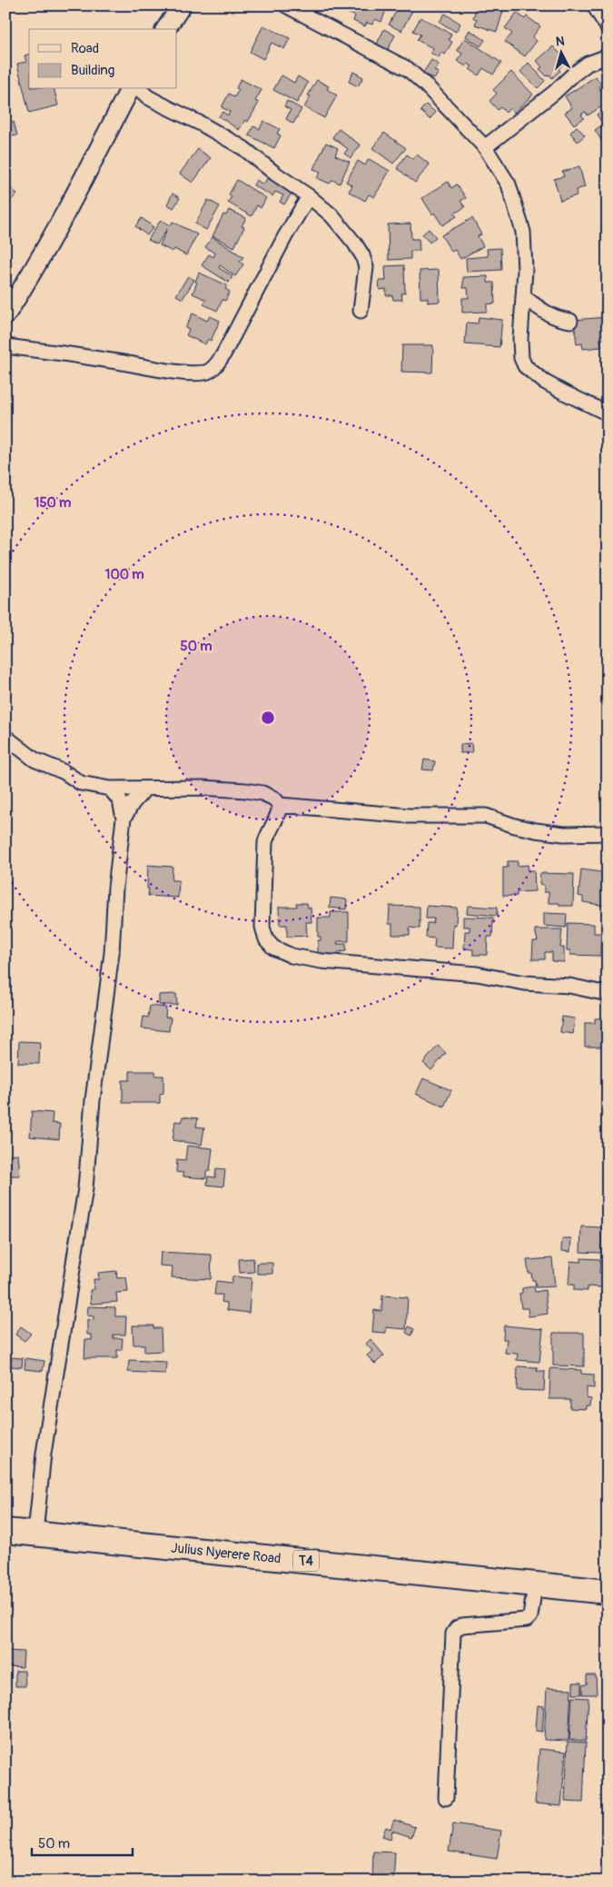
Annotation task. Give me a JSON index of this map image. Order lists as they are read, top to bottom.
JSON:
{
  "streets": {
    "highway": ["Julius Nyerere Road", "T4"]
  },
  "legend": ["Road", "Building"],
  "scale_bar": "50 m",
  "north": "top",
  "rings": ["150 m", "100 m", "50 m"]
}
